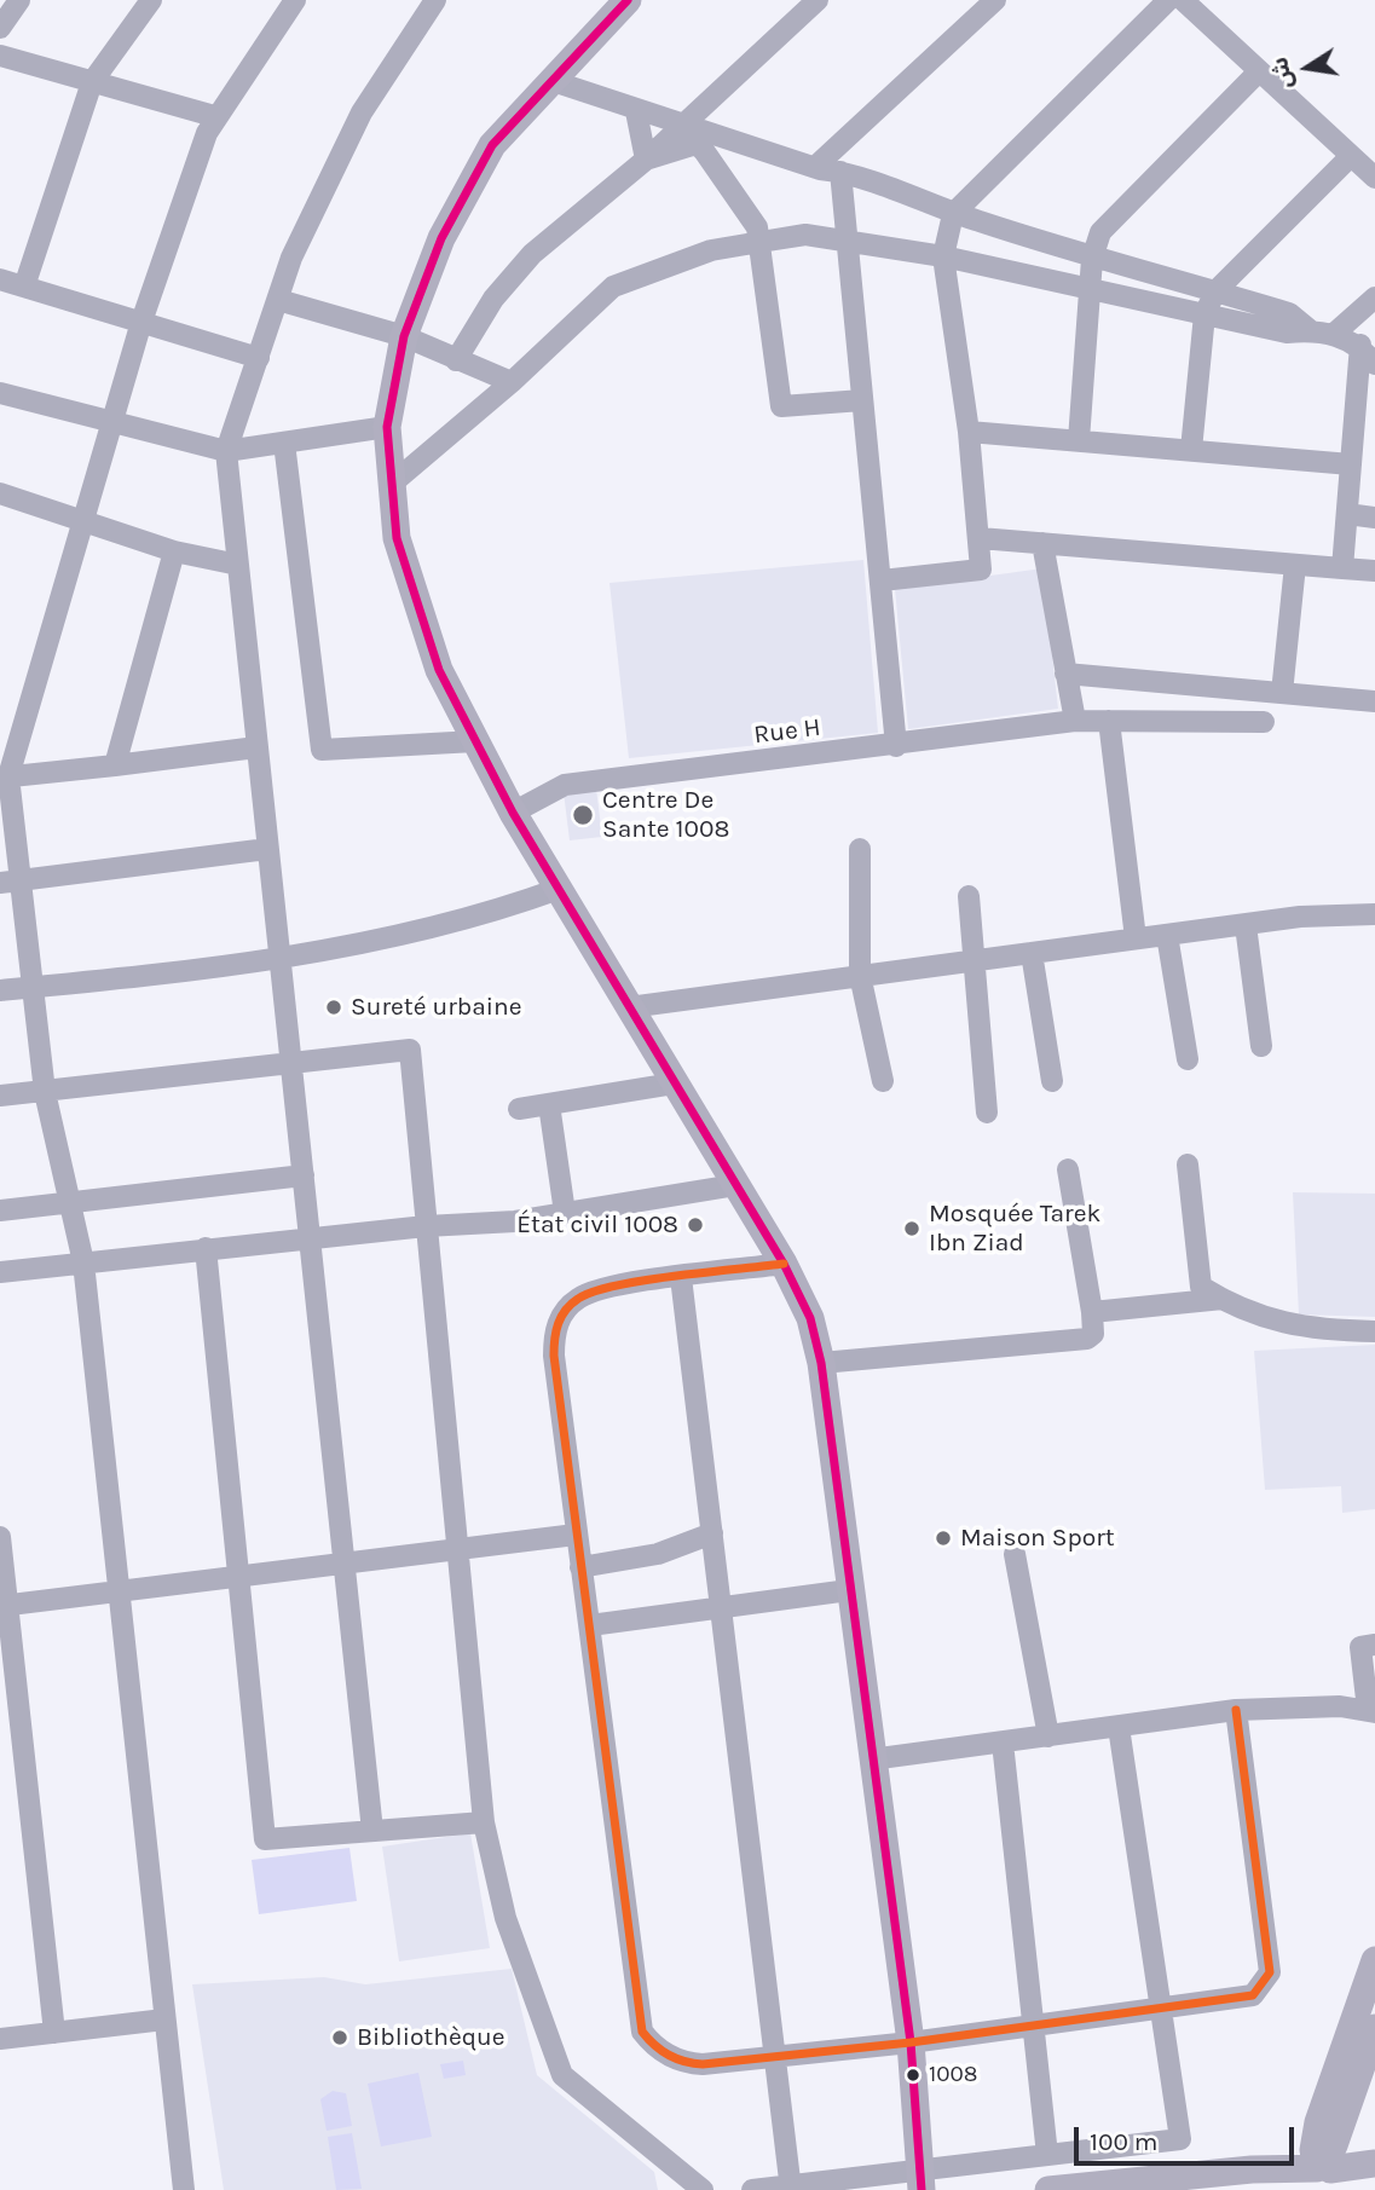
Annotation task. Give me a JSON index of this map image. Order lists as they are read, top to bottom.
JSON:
{
  "streets": {
    "street": ["Rue H"]
  },
  "places": [
    "Centre De Sante 1008",
    "Sureté urbaine",
    "État civil 1008",
    "Mosquée Tarek Ibn Ziad",
    "Maison Sport",
    "Bibliothèque",
    "1008"
  ],
  "scale_bar": "100 m",
  "north": "left"
}
